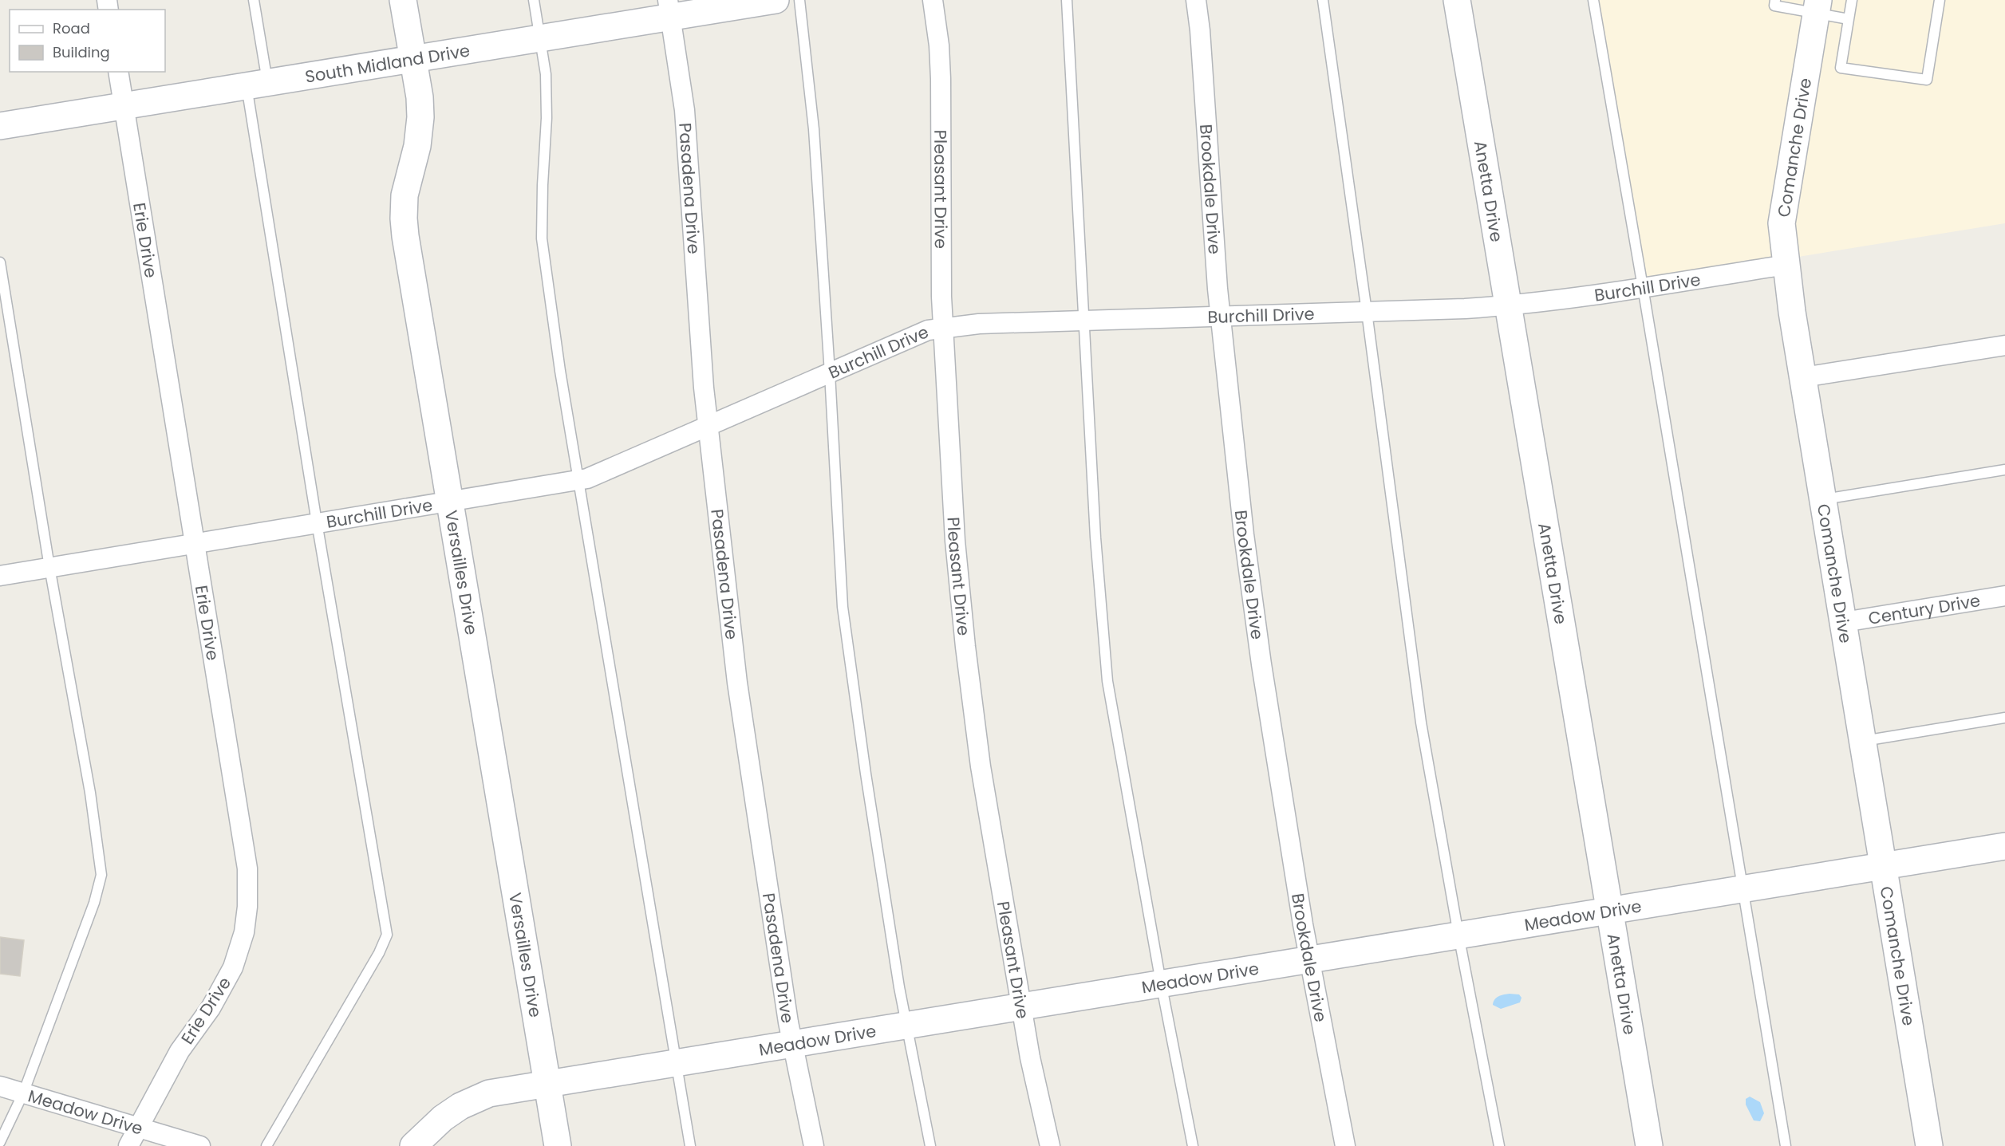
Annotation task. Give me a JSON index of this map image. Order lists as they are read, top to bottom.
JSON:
{
  "streets": {
    "street": [
      "South Midland Drive",
      "Comanche Drive",
      "Pasadena Drive",
      "Pleasant Drive",
      "Brookdale Drive",
      "Anetta Drive",
      "Erie Drive",
      "Burchill Drive",
      "Versailles Drive",
      "Century Drive",
      "Meadow Drive"
    ]
  },
  "crossings": [
    ["South Midland Drive", "Pasadena Drive"],
    ["South Midland Drive", "Erie Drive"],
    ["South Midland Drive", "Versailles Drive"],
    ["Comanche Drive", "Burchill Drive"],
    ["Comanche Drive", "Century Drive"],
    ["Comanche Drive", "Meadow Drive"],
    ["Pasadena Drive", "Burchill Drive"],
    ["Pasadena Drive", "Meadow Drive"],
    ["Pleasant Drive", "Burchill Drive"],
    ["Pleasant Drive", "Meadow Drive"],
    ["Brookdale Drive", "Burchill Drive"],
    ["Brookdale Drive", "Meadow Drive"],
    ["Anetta Drive", "Burchill Drive"],
    ["Anetta Drive", "Meadow Drive"],
    ["Erie Drive", "Burchill Drive"],
    ["Erie Drive", "Meadow Drive"],
    ["Burchill Drive", "Versailles Drive"],
    ["Versailles Drive", "Meadow Drive"]
  ],
  "legend": ["Road", "Building"]
}
